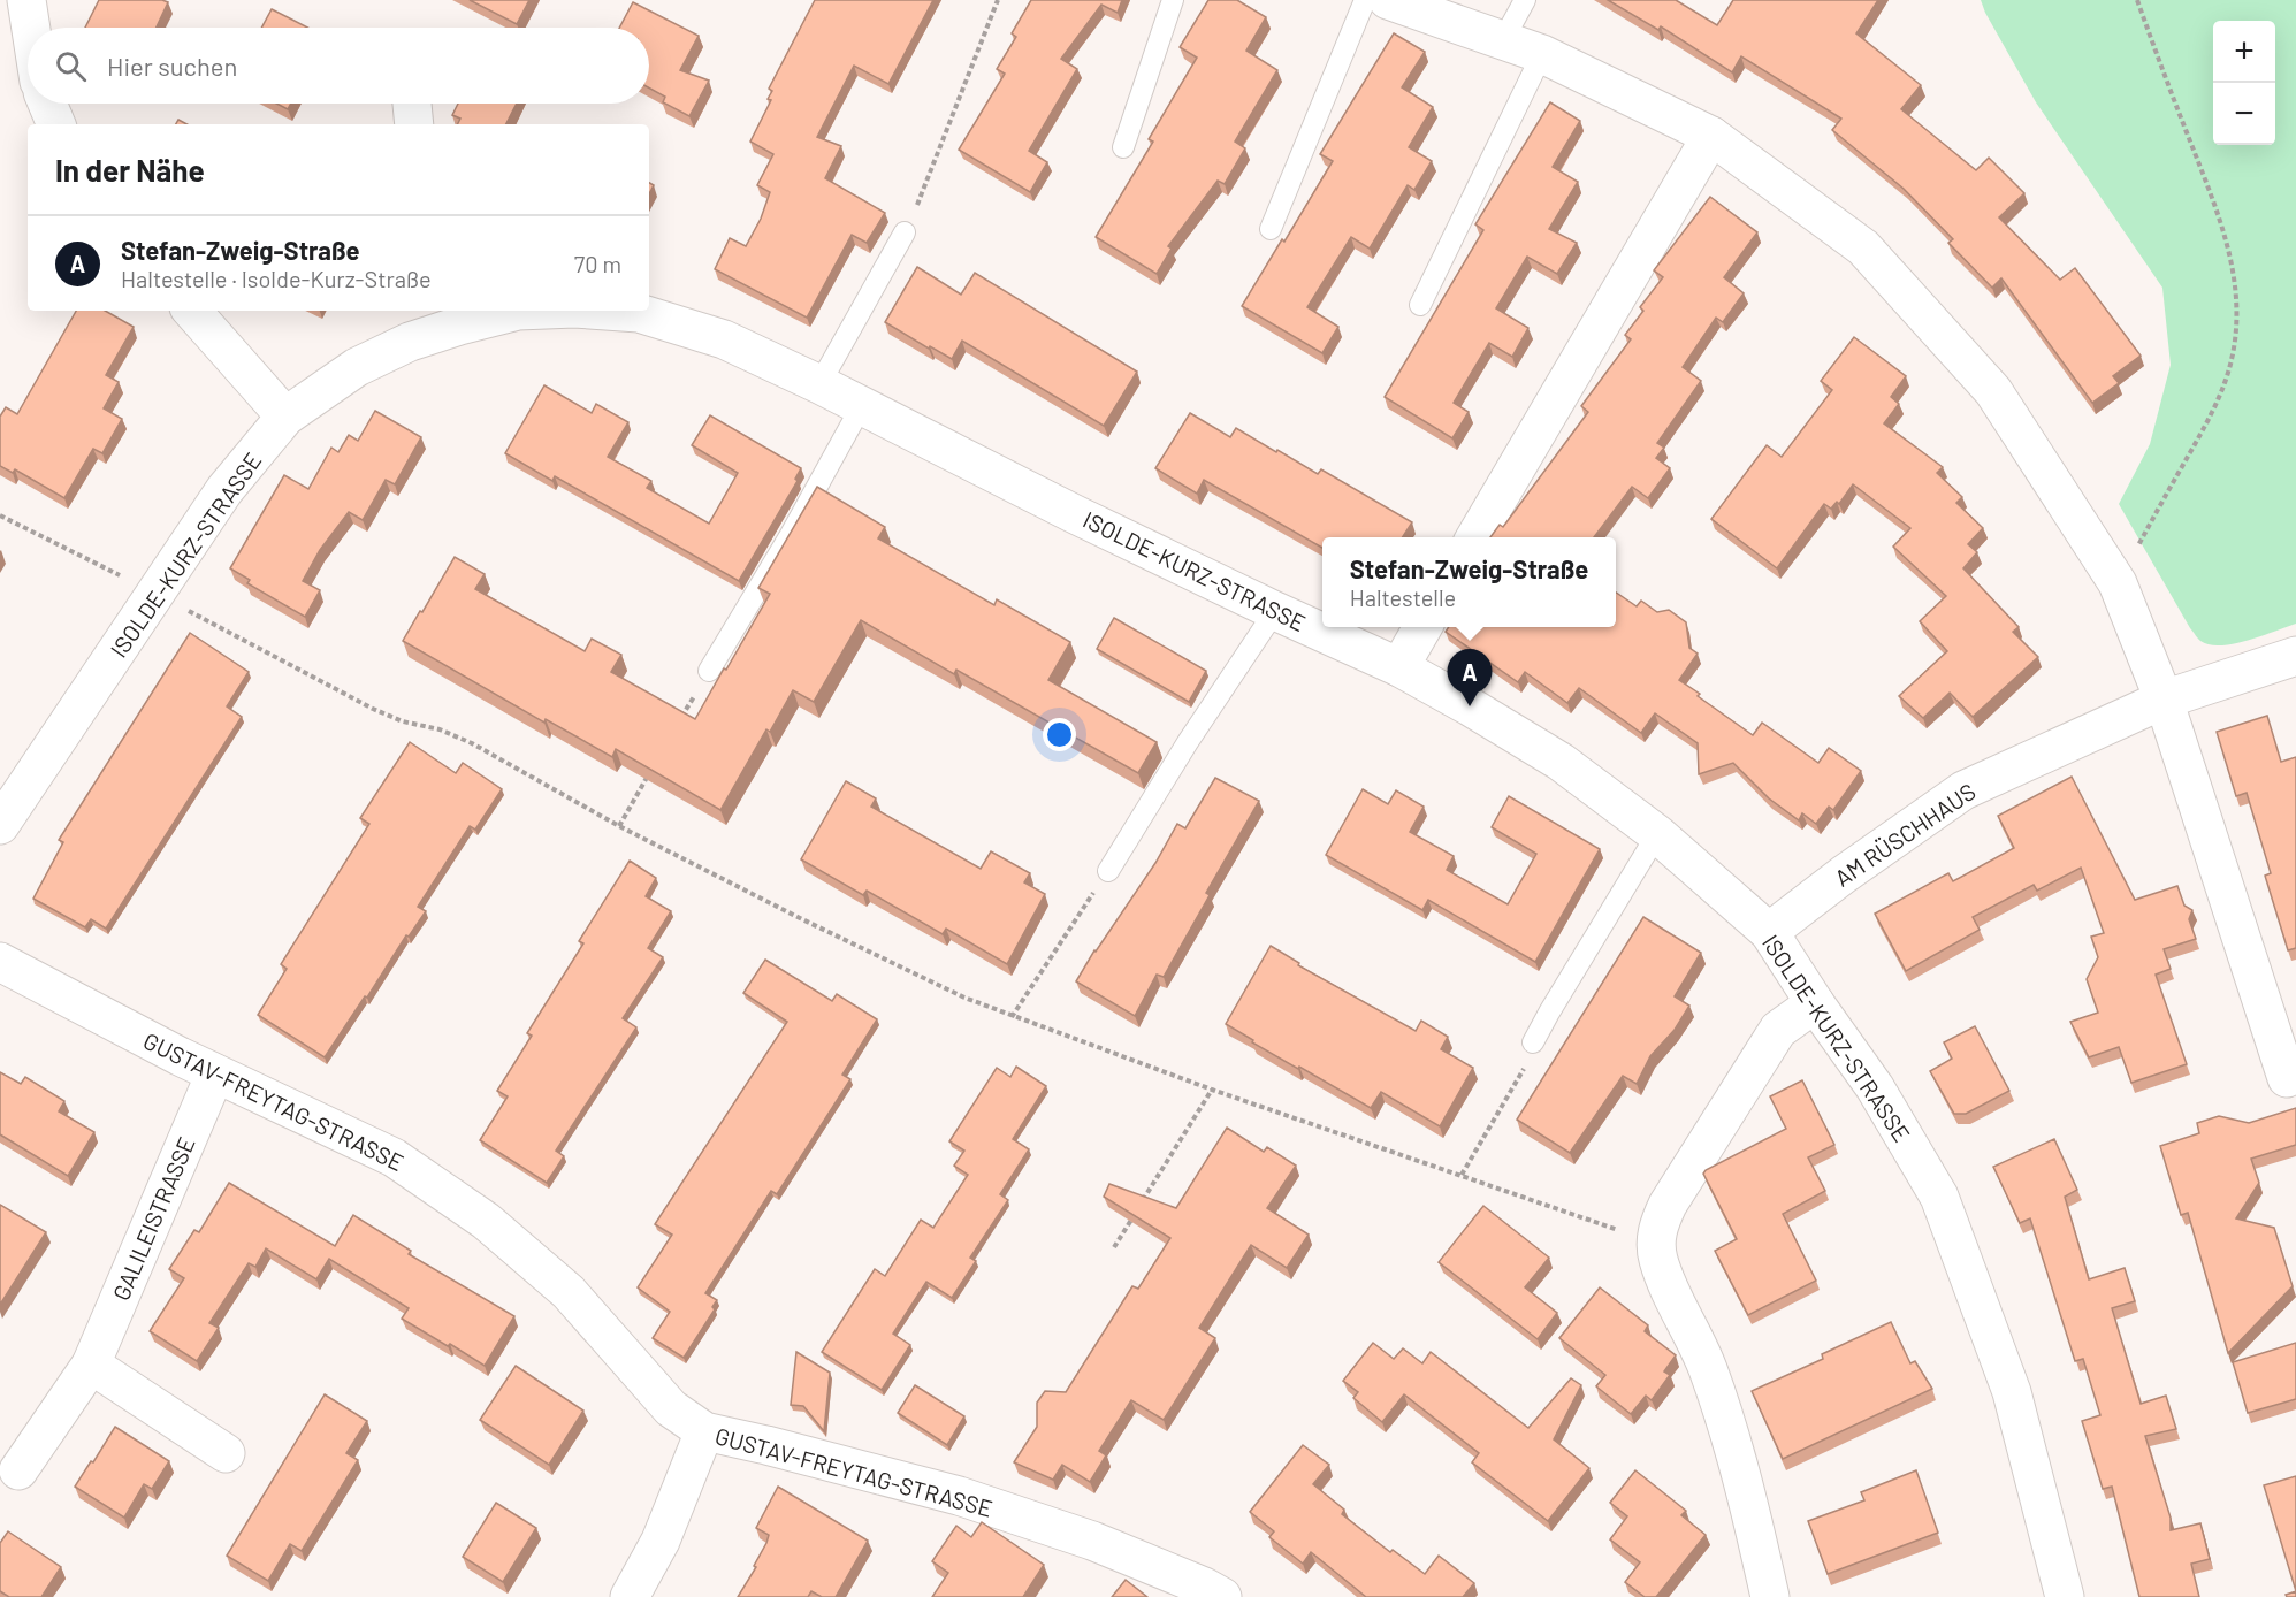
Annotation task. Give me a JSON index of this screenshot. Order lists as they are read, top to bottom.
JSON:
{
  "streets": {
    "street": [
      "ISOLDE-KURZ-STRASSE",
      "AM RÜSCHHAUS",
      "GUSTAV-FREYTAG-STRASSE",
      "GALILEISTRASSE"
    ]
  },
  "crossings": [
    ["ISOLDE-KURZ-STRASSE", "AM RÜSCHHAUS"],
    ["GUSTAV-FREYTAG-STRASSE", "GALILEISTRASSE"]
  ],
  "page": {
    "map_buttons": ["+", "−"],
    "search": "Hier suchen",
    "heading": "In der Nähe",
    "list": [
      {
        "mark": "A",
        "name": "Stefan-Zweig-Straße",
        "note": "Haltestelle · Isolde-Kurz-Straße",
        "value": "70 m"
      }
    ],
    "popup": ["Stefan-Zweig-Straße", "Haltestelle"],
    "pins": "A"
  }
}
